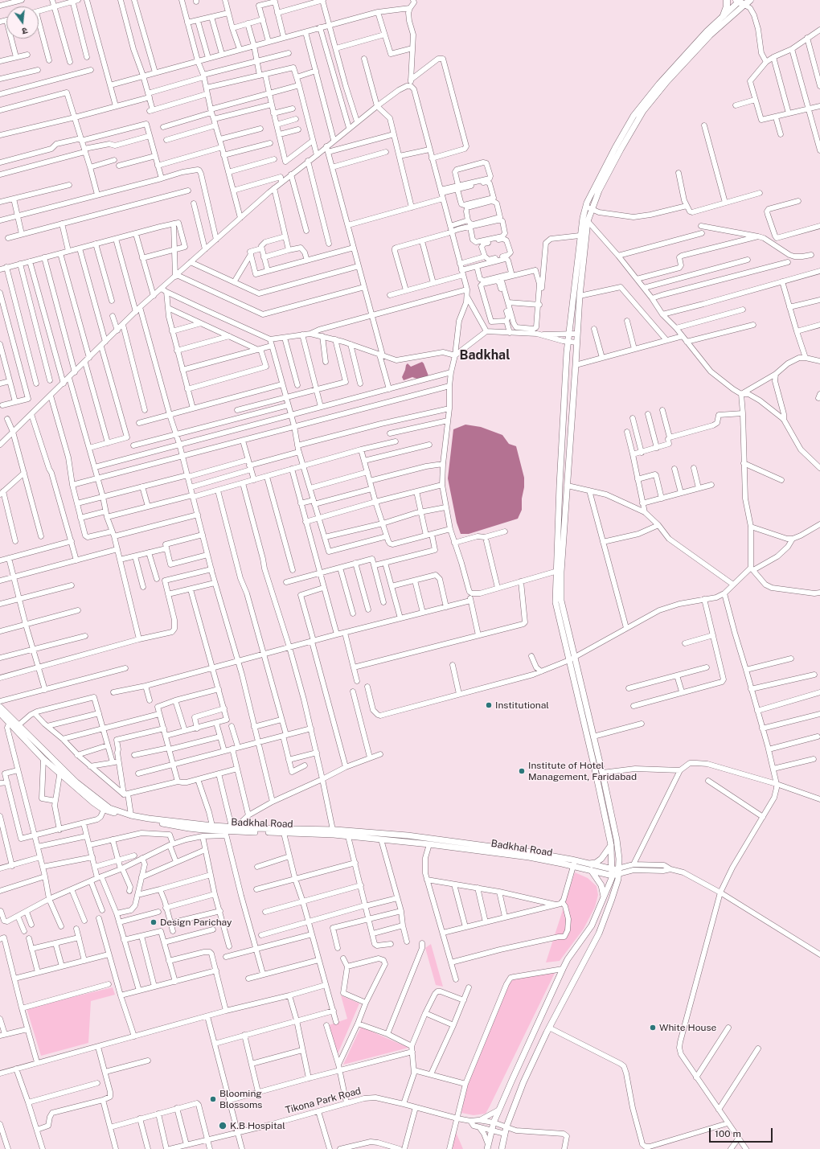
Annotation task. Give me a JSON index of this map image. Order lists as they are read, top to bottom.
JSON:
{
  "streets": {
    "street": ["Badkhal Road", "Tikona Park Road"]
  },
  "districts": ["Badkhal"],
  "places": [
    "Institutional",
    "Institute of Hotel Management, Faridabad",
    "Design Parichay",
    "White House",
    "Blooming Blossoms",
    "K.B Hospital"
  ],
  "scale_bar": "100 m",
  "north": "bottom"
}
